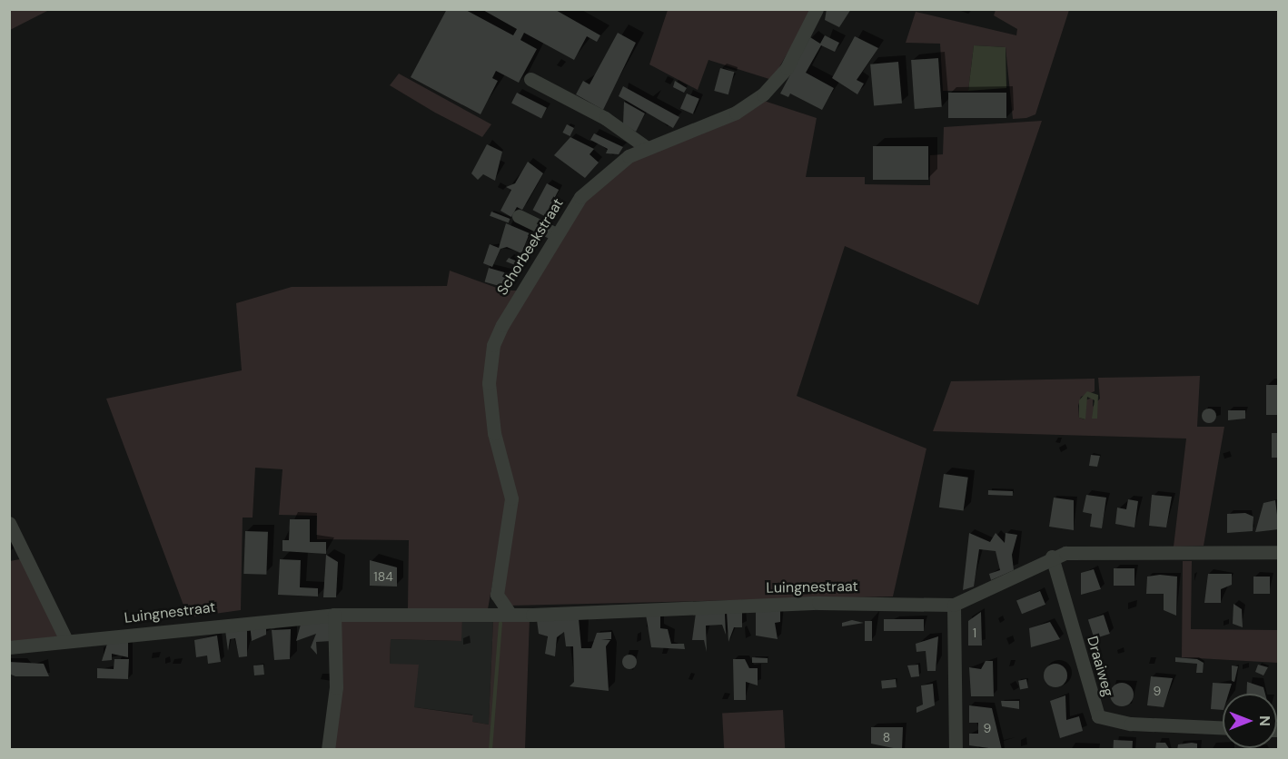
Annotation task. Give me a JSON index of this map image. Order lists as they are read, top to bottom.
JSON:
{
  "streets": {
    "street": ["Schorbeekstraat", "Luingnestraat", "Draaiweg"]
  },
  "crossings": [
    ["Schorbeekstraat", "Luingnestraat"],
    ["Luingnestraat", "Draaiweg"]
  ],
  "house_numbers": [
    "184",
    "1",
    "9",
    "9",
    "8"
  ],
  "north": "right"
}
